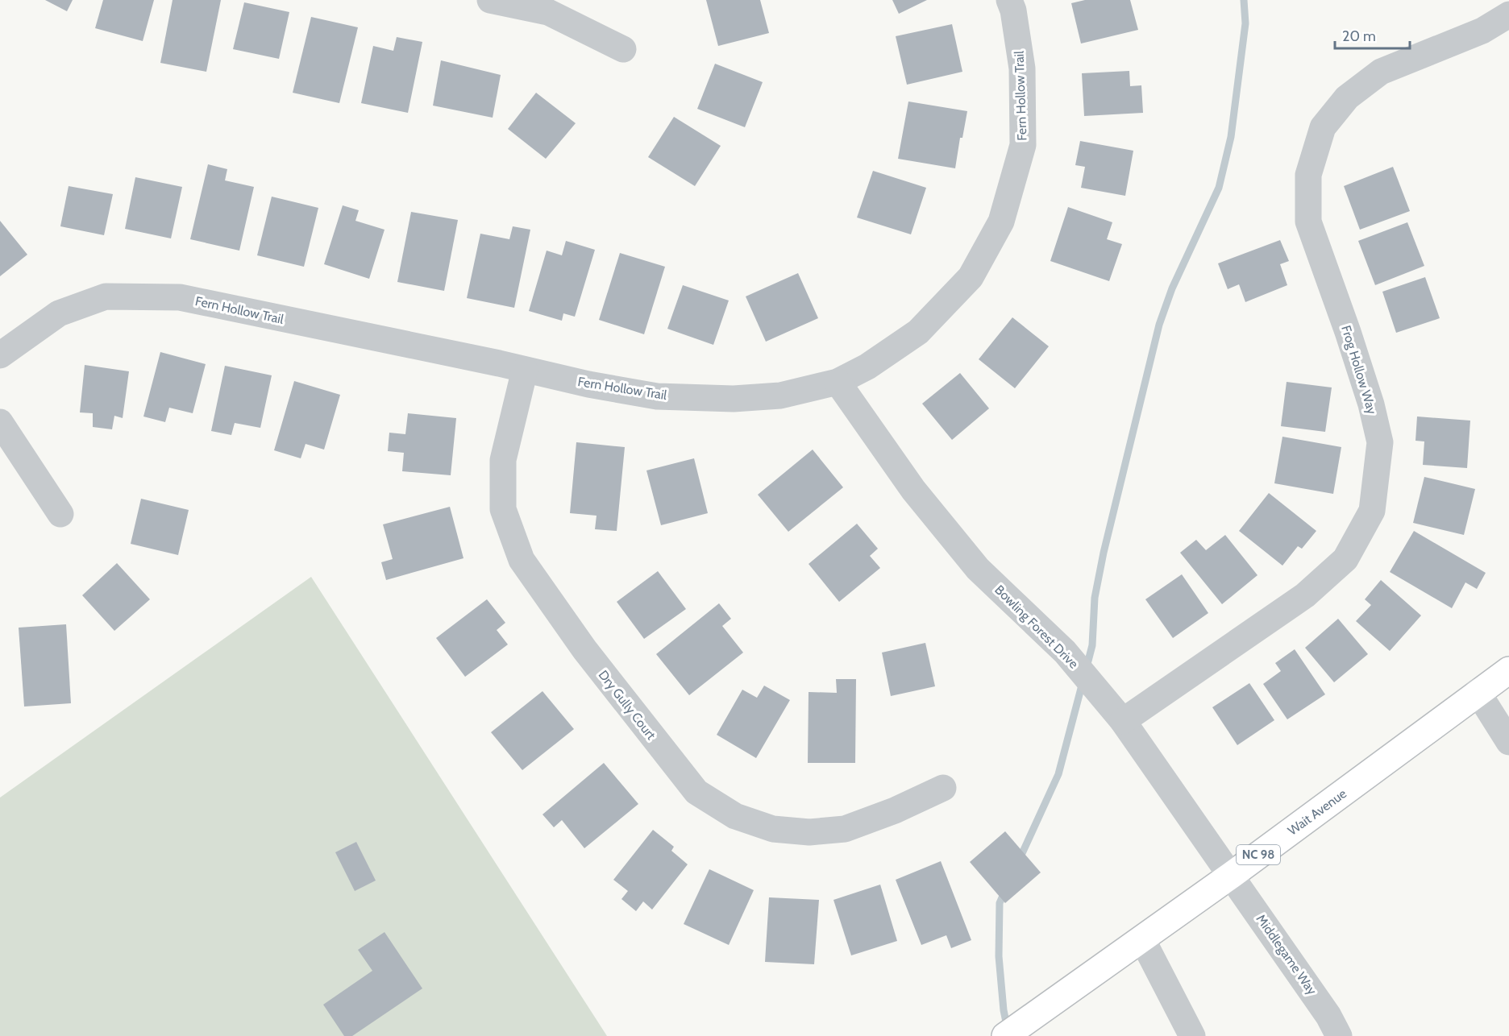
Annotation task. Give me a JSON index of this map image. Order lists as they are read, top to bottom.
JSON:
{
  "streets": {
    "highway": ["Wait Avenue", "NC 98"],
    "street": [
      "Fern Hollow Trail",
      "Frog Hollow Way",
      "Bowling Forest Drive",
      "Dry Gully Court",
      "Middlegame Way"
    ]
  },
  "crossings": [
    ["Fern Hollow Trail", "Bowling Forest Drive"],
    ["Fern Hollow Trail", "Dry Gully Court"],
    ["Frog Hollow Way", "Bowling Forest Drive"],
    ["Bowling Forest Drive", "Wait Avenue"],
    ["Bowling Forest Drive", "Middlegame Way"],
    ["Wait Avenue", "Middlegame Way"]
  ],
  "scale_bar": "20 m"
}
